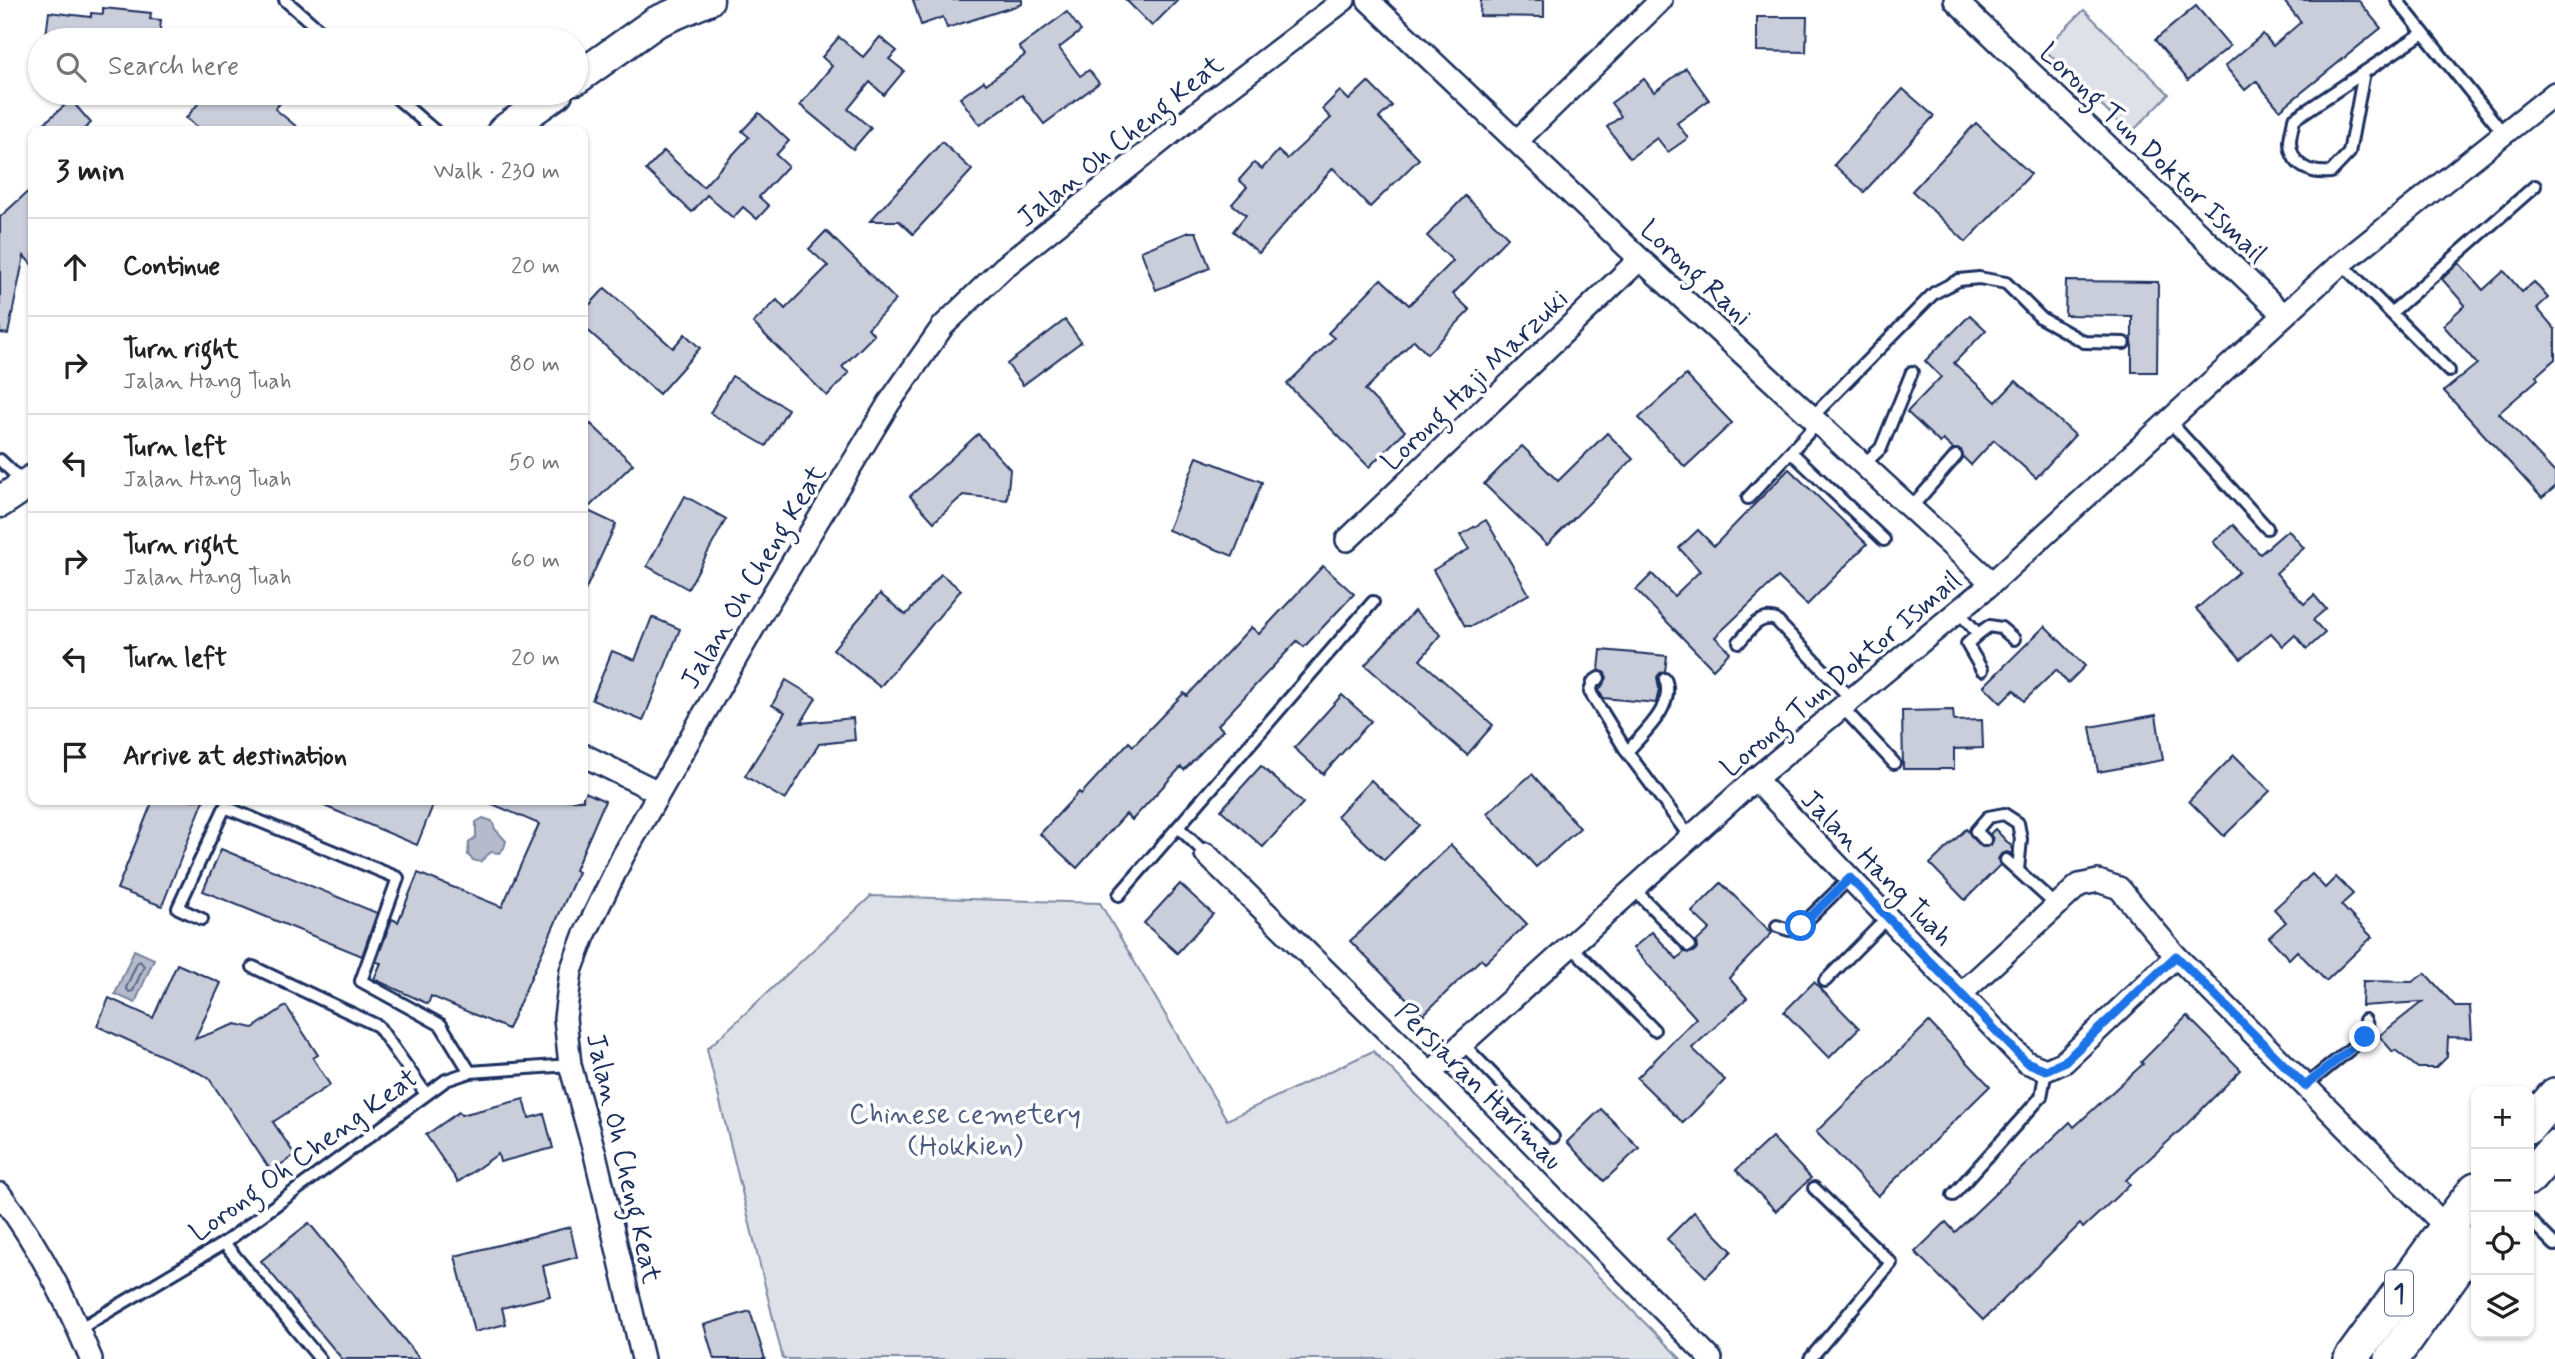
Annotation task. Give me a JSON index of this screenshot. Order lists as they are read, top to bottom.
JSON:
{
  "streets": {
    "main road": ["1"],
    "street": [
      "Jalan Oh Cheng Keat",
      "Lorong Tun Doktor Ismail",
      "Lorong Rani",
      "Lorong Haji Marzuki",
      "Jalan Hang Tuah",
      "Persiaran Harimau"
    ],
    "lane": ["Lorong Oh Cheng Keat"]
  },
  "crossings": [
    ["Jalan Oh Cheng Keat", "Lorong Oh Cheng Keat"],
    ["Lorong Tun Doktor Ismail", "Lorong Rani"],
    ["Lorong Tun Doktor Ismail", "Jalan Hang Tuah"],
    ["Lorong Tun Doktor Ismail", "Persiaran Harimau"],
    ["Lorong Rani", "Lorong Haji Marzuki"]
  ],
  "parks": ["Chinese cemetery (Hokkien)"],
  "page": {
    "search": "Search here",
    "heading": ["3 min", "Walk · 230 m"],
    "list": [
      ["Continue", "20 m"],
      ["Turn right", "Jalan Hang Tuah", "80 m"],
      ["Turn left", "Jalan Hang Tuah", "50 m"],
      ["Turn right", "Jalan Hang Tuah", "60 m"],
      ["Turn left", "20 m"],
      "Arrive at destination"
    ],
    "map_buttons": ["+", "−"]
  }
}
